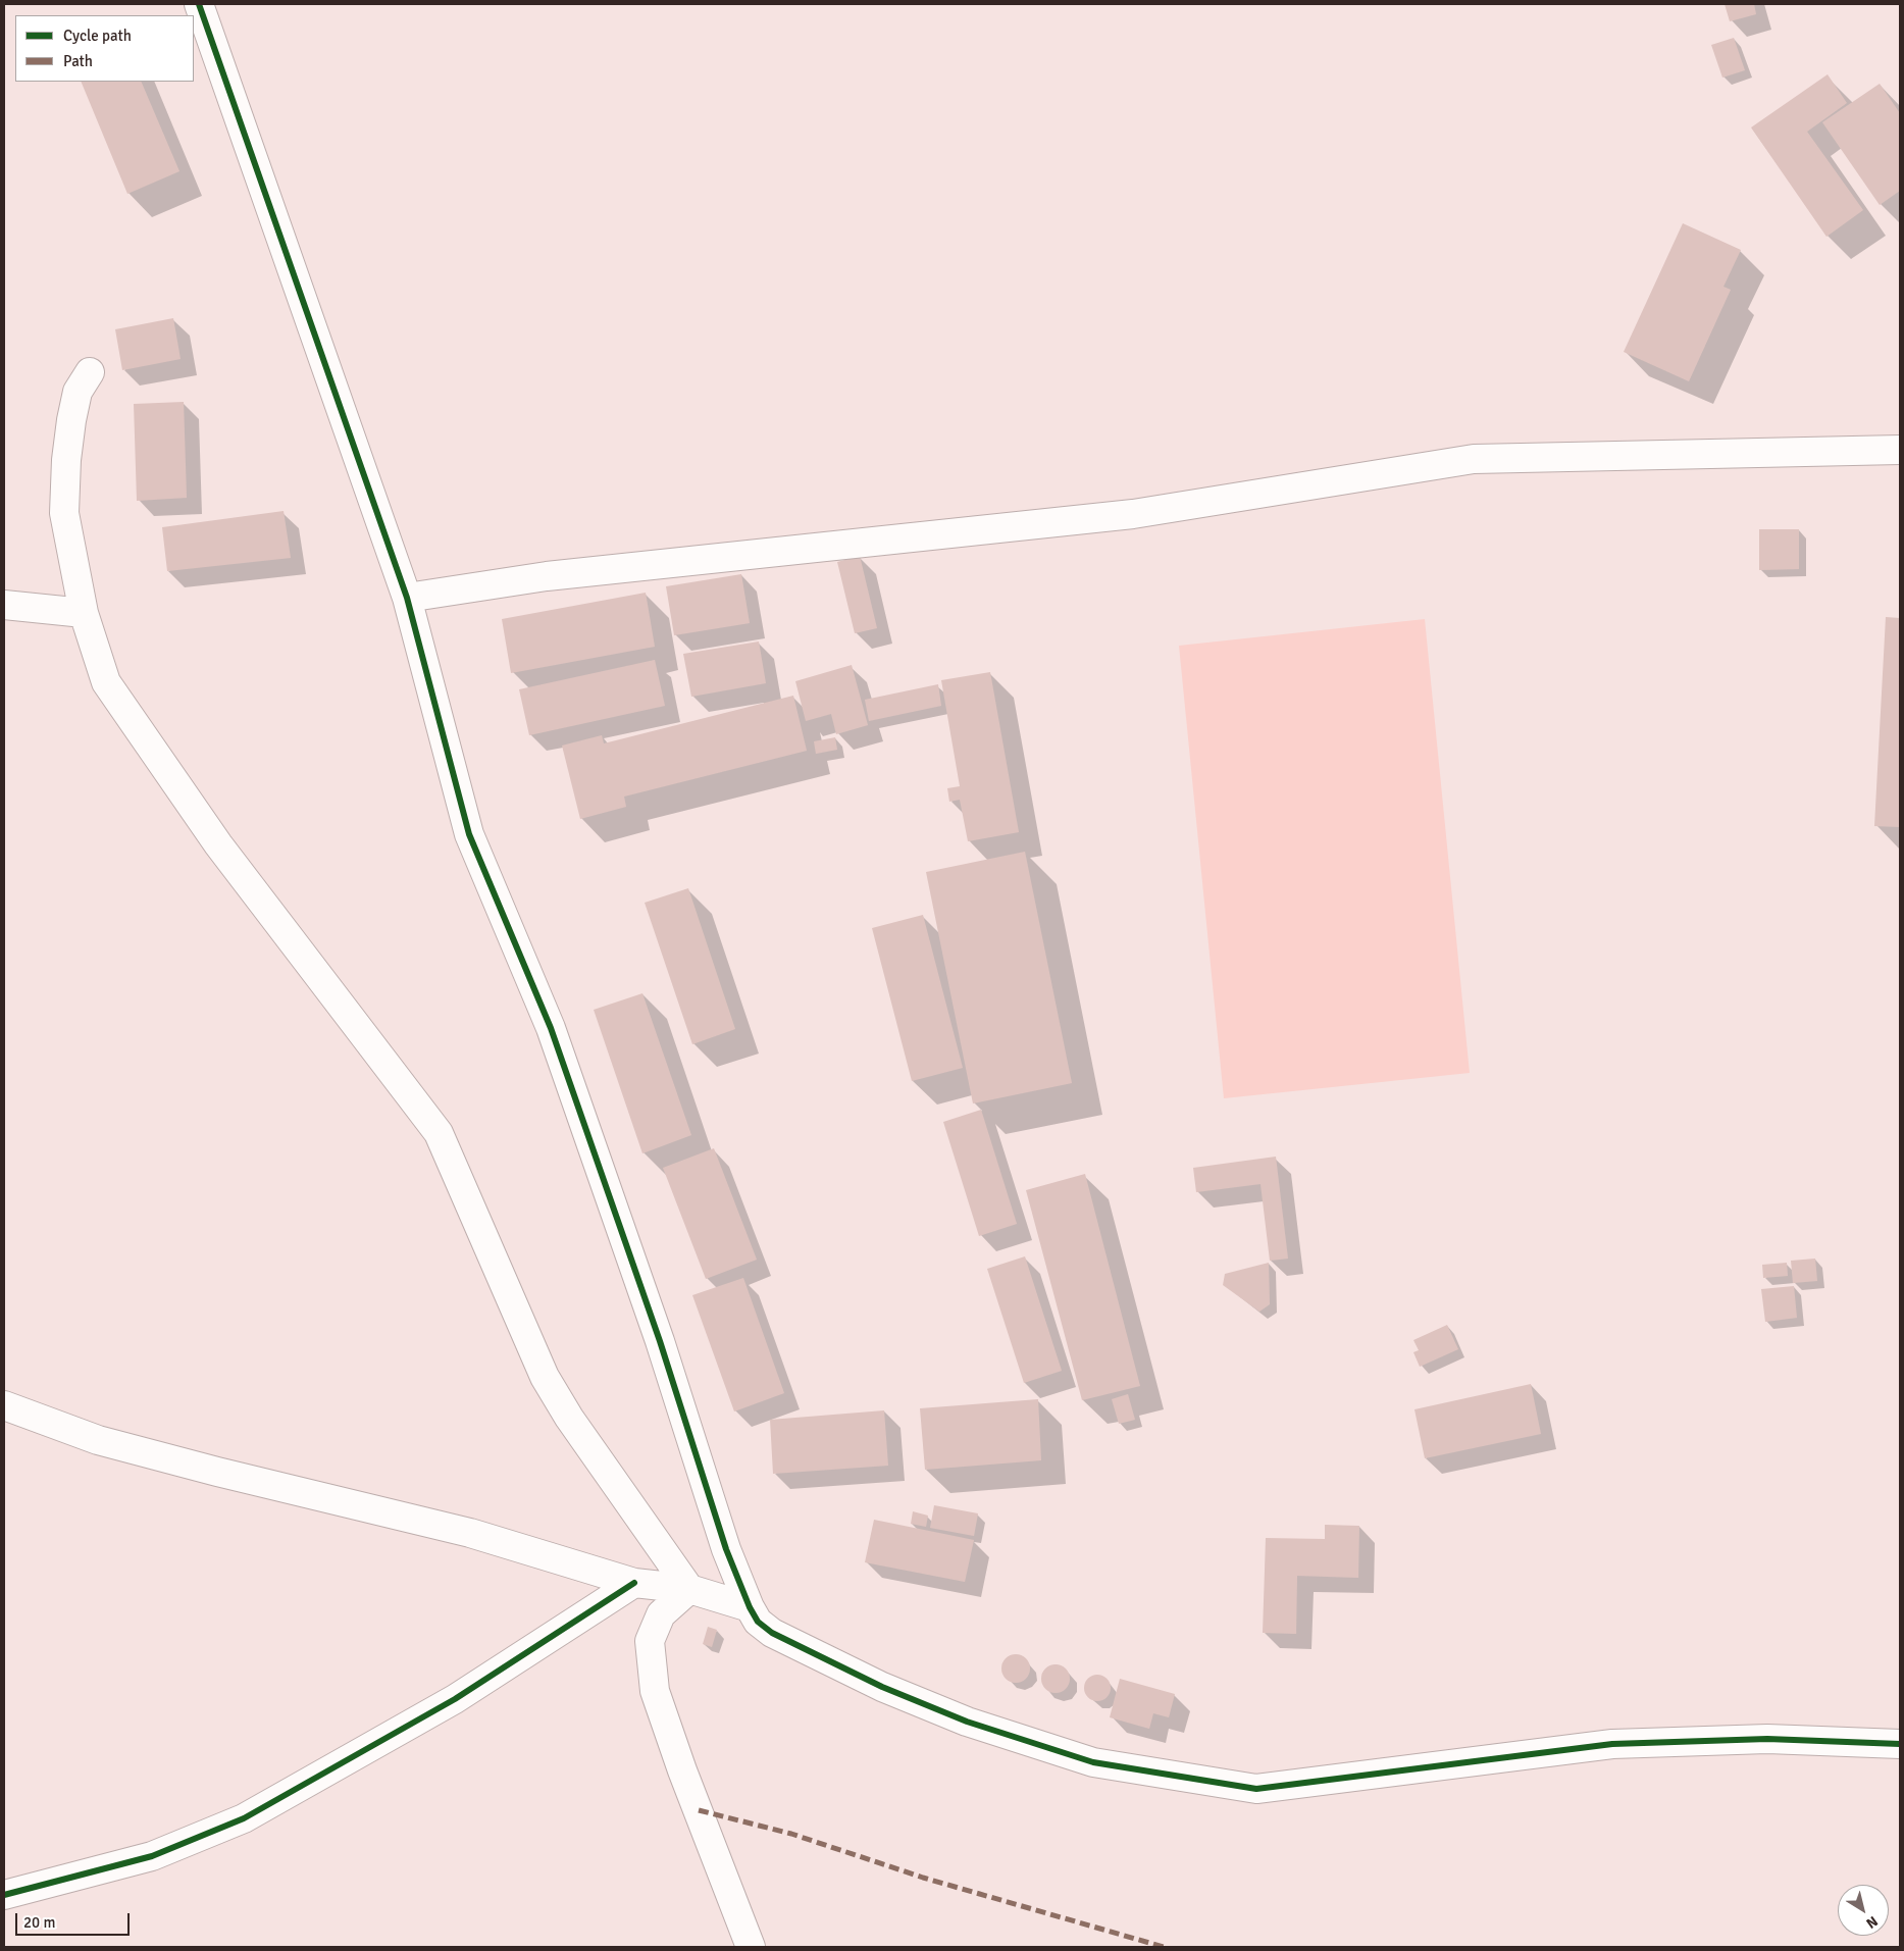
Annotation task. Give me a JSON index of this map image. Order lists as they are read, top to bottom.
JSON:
{
  "legend": ["Cycle path", "Path"],
  "scale_bar": "20 m",
  "north": "bottom right"
}
